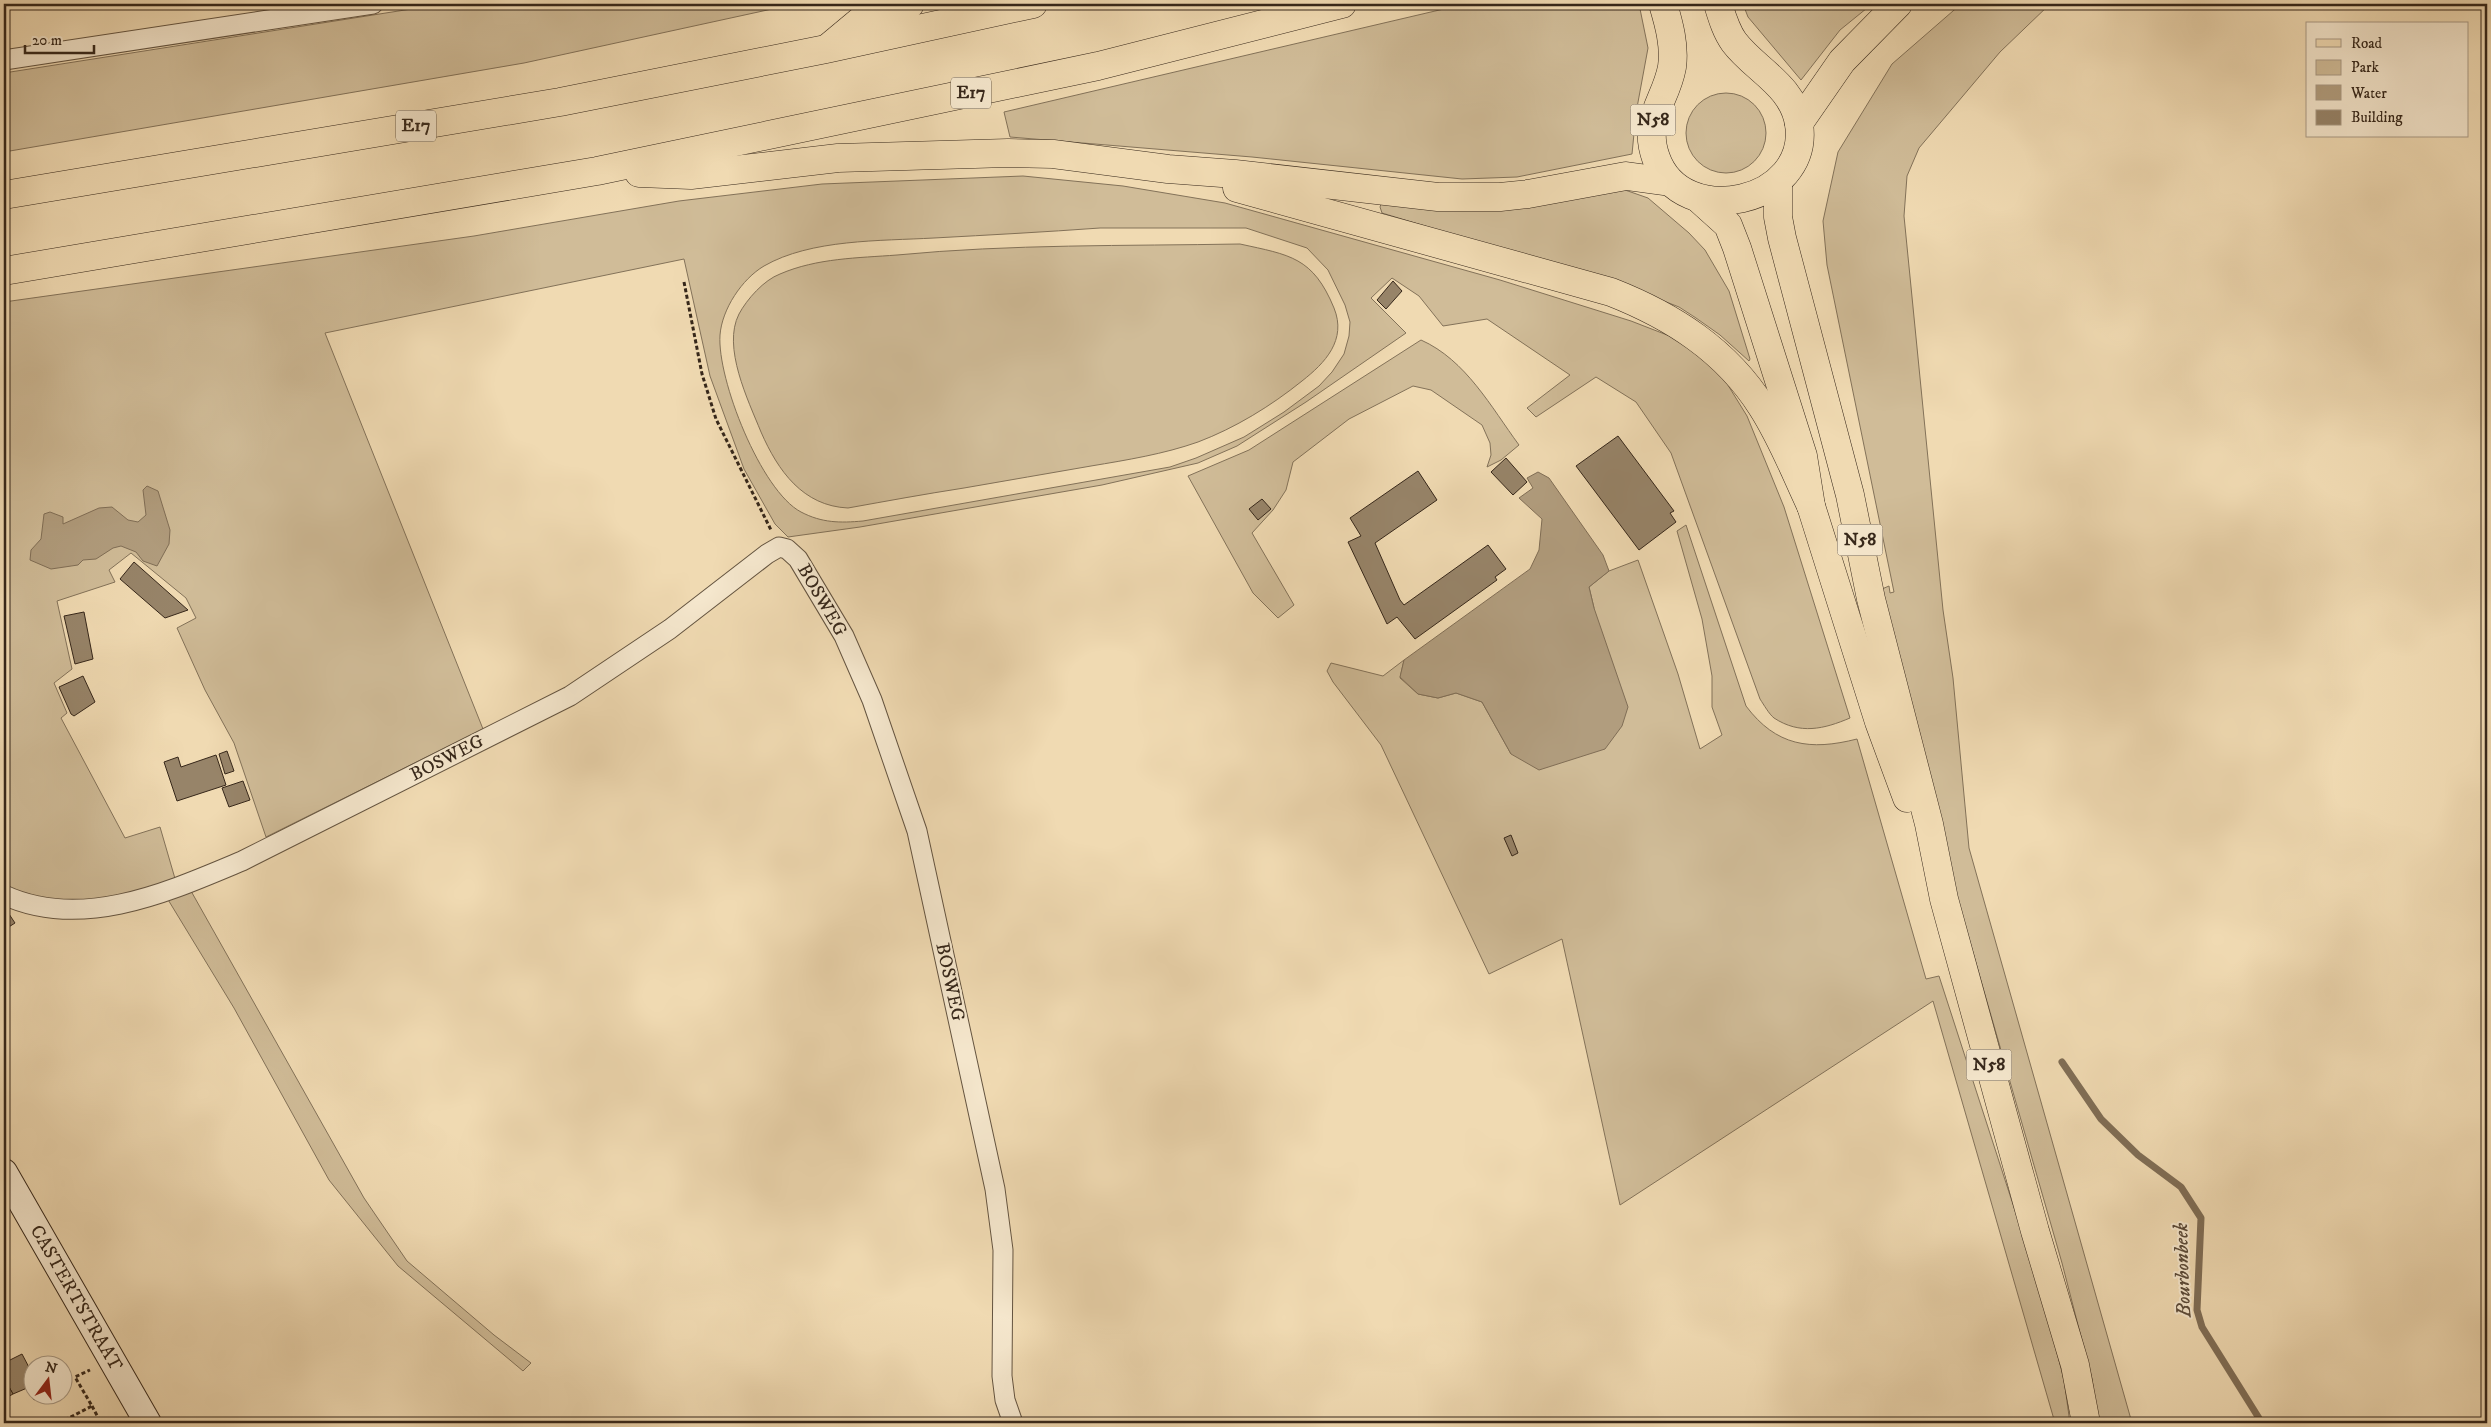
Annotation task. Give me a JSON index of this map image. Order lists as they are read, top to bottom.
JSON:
{
  "streets": {
    "main road": ["E17", "N58", "CASTERTSTRAAT"],
    "street": ["BOSWEG"]
  },
  "water": ["Bourbonbeek"],
  "legend": [
    "Road",
    "Park",
    "Water",
    "Building"
  ],
  "scale_bar": "20 m",
  "north": "top"
}
